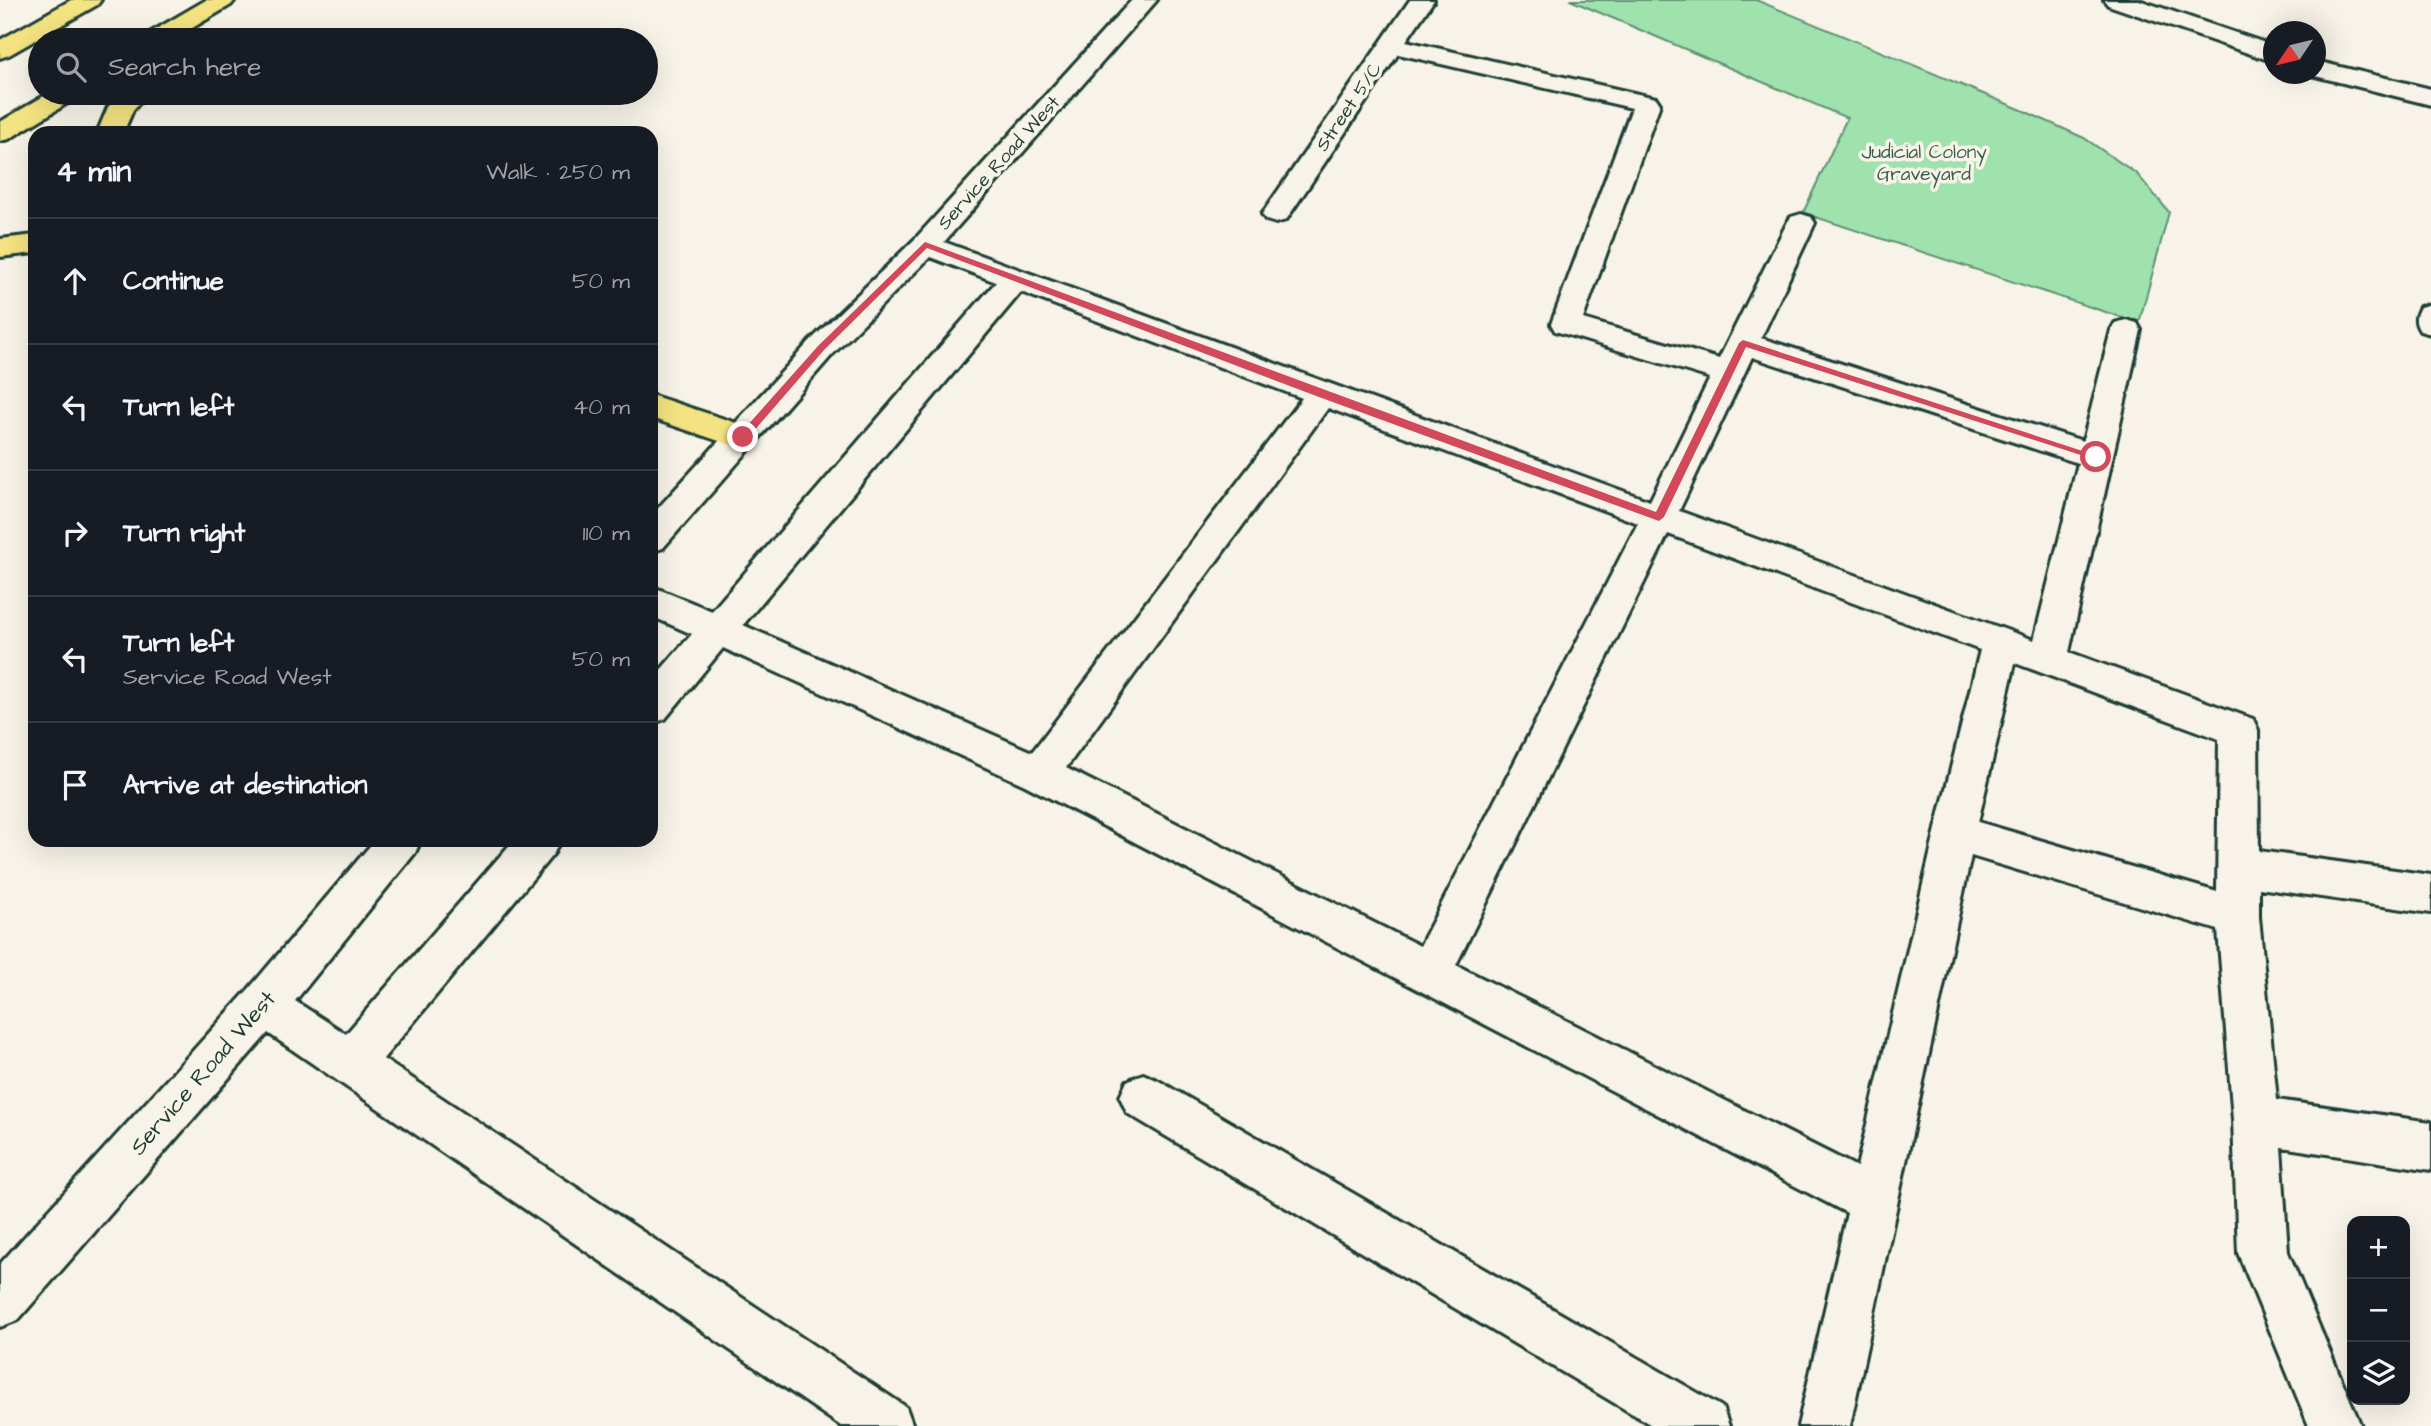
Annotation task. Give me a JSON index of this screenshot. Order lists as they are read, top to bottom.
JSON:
{
  "streets": {
    "street": ["Street 5/C", "Service Road West"]
  },
  "parks": ["Judicial Colony Graveyard"],
  "north": "bottom left",
  "page": {
    "search": "Search here",
    "heading": ["4 min", "Walk · 250 m"],
    "list": [
      ["Continue", "50 m"],
      ["Turn left", "40 m"],
      ["Turn right", "110 m"],
      ["Turn left", "Service Road West", "50 m"],
      "Arrive at destination"
    ],
    "map_buttons": ["+", "−"]
  }
}
